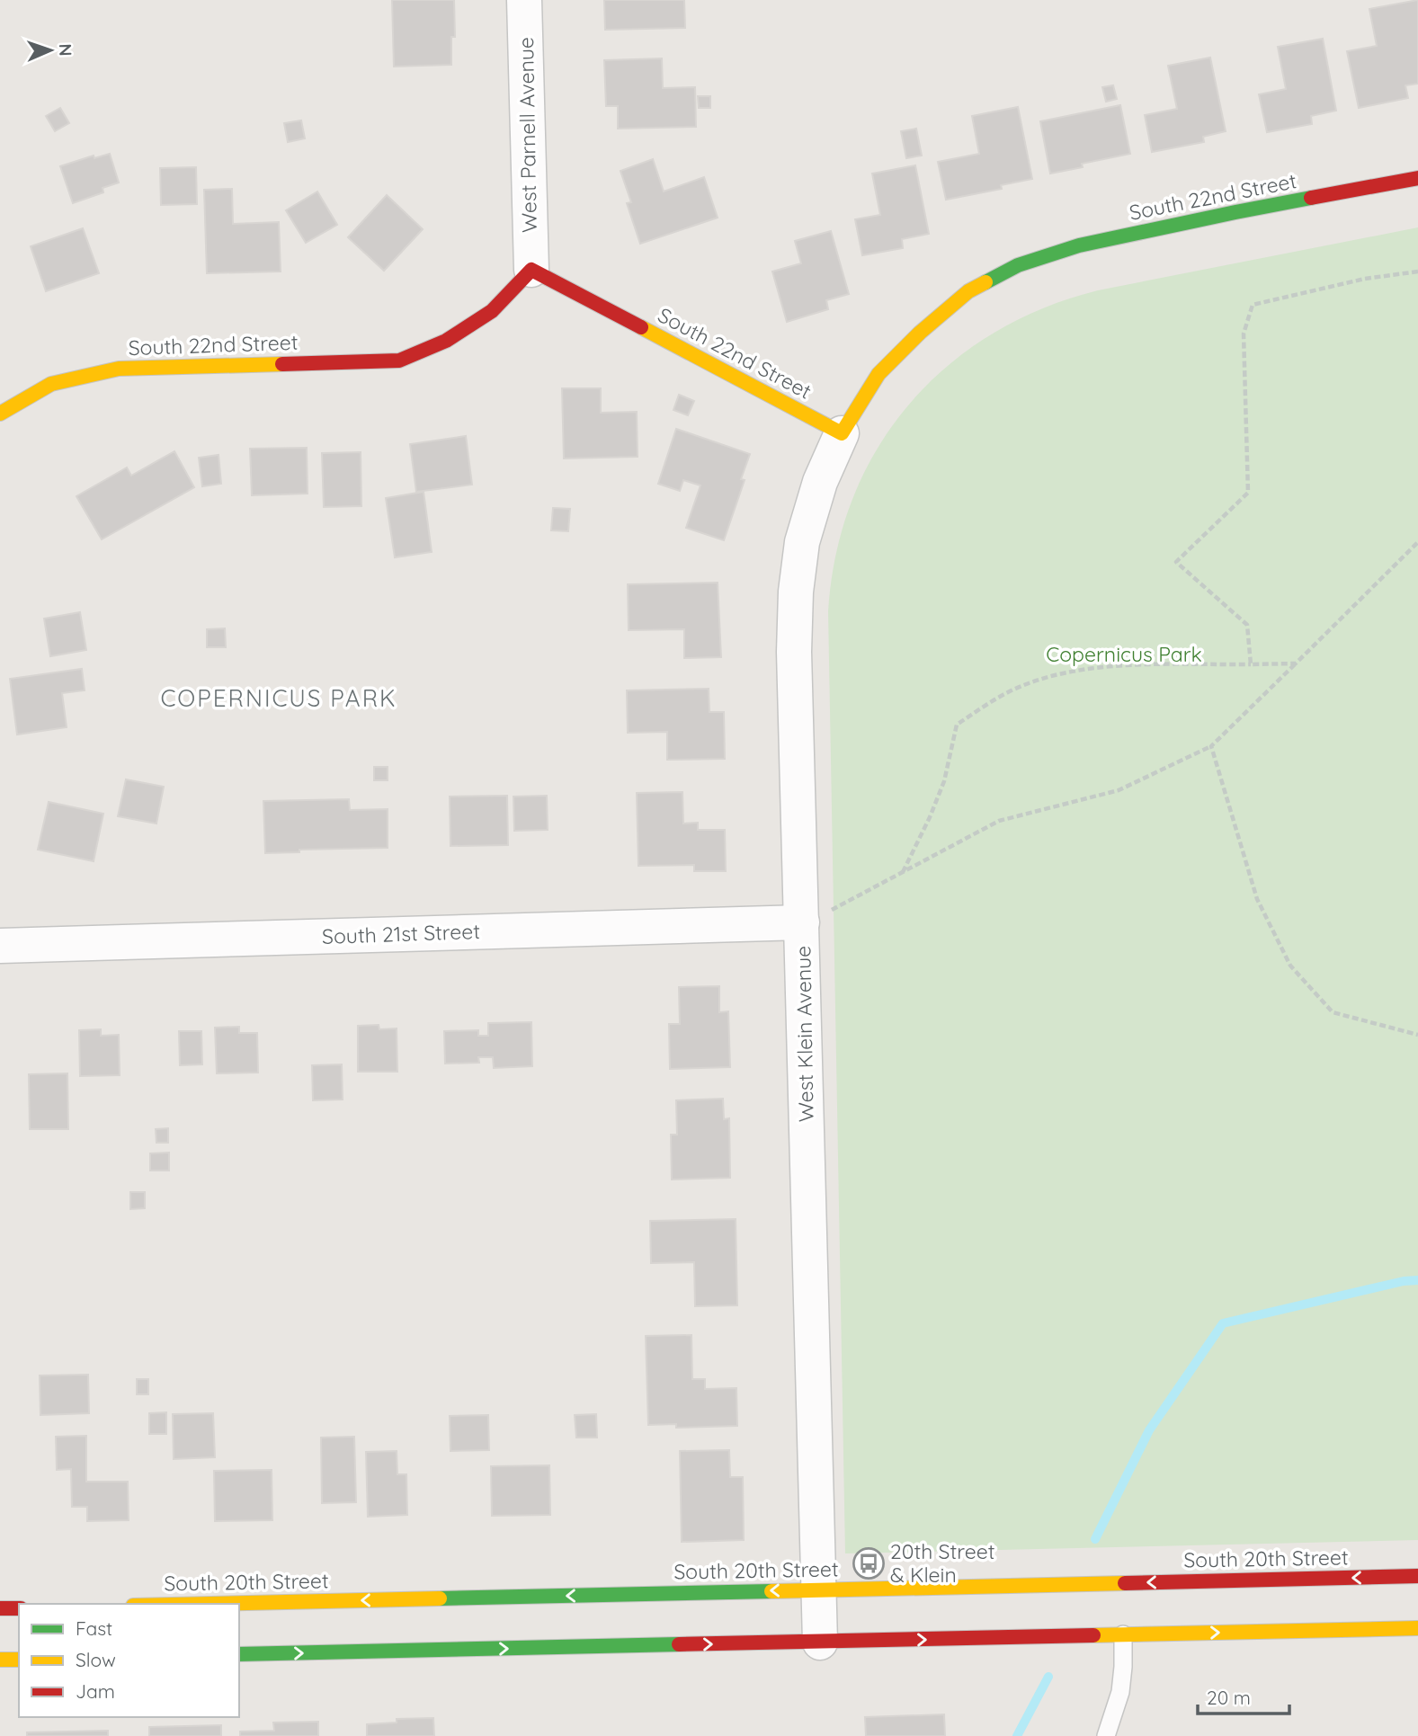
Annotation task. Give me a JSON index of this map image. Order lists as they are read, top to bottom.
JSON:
{
  "streets": {
    "street": [
      "West Parnell Avenue",
      "South 22nd Street",
      "South 21st Street",
      "West Klein Avenue",
      "South 20th Street"
    ]
  },
  "crossings": [
    ["West Parnell Avenue", "South 22nd Street"],
    ["South 22nd Street", "West Klein Avenue"],
    ["South 21st Street", "West Klein Avenue"],
    ["West Klein Avenue", "South 20th Street"]
  ],
  "districts": ["COPERNICUS PARK"],
  "parks": ["Copernicus Park"],
  "places": {
    "bus stop": ["20th Street & Klein"]
  },
  "legend": ["Fast", "Slow", "Jam"],
  "scale_bar": "20 m",
  "north": "right"
}
